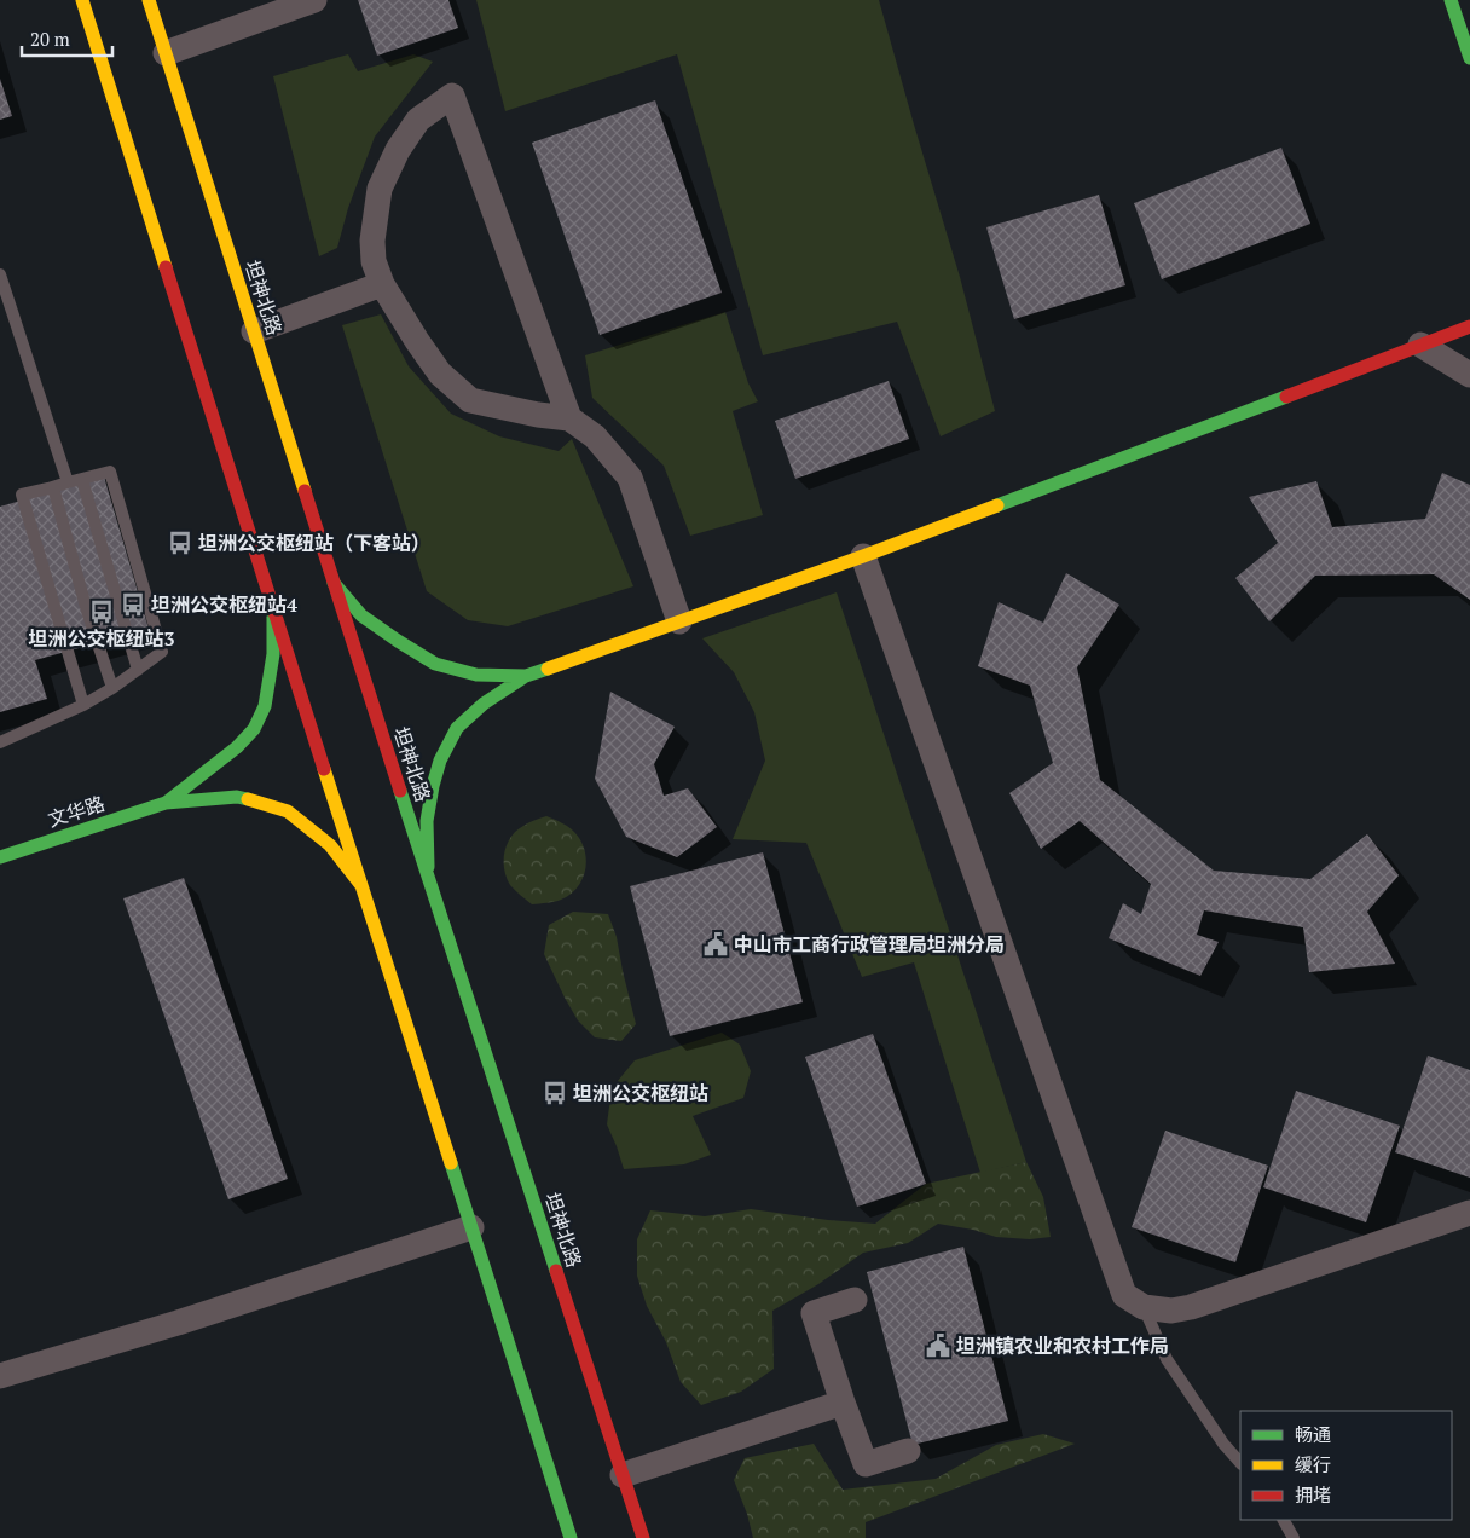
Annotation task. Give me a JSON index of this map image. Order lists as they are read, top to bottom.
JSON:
{
  "streets": {
    "main road": ["坦神北路", "文华路"]
  },
  "places": {
    "bus stop": [
      "坦洲公交枢纽站（下客站）",
      "坦洲公交枢纽站4",
      "坦洲公交枢纽站3",
      "坦洲公交枢纽站"
    ],
    "public building": ["中山市工商行政管理局坦洲分局", "坦洲镇农业和农村工作局"]
  },
  "legend": ["畅通", "缓行", "拥堵"],
  "scale_bar": "20 m"
}
